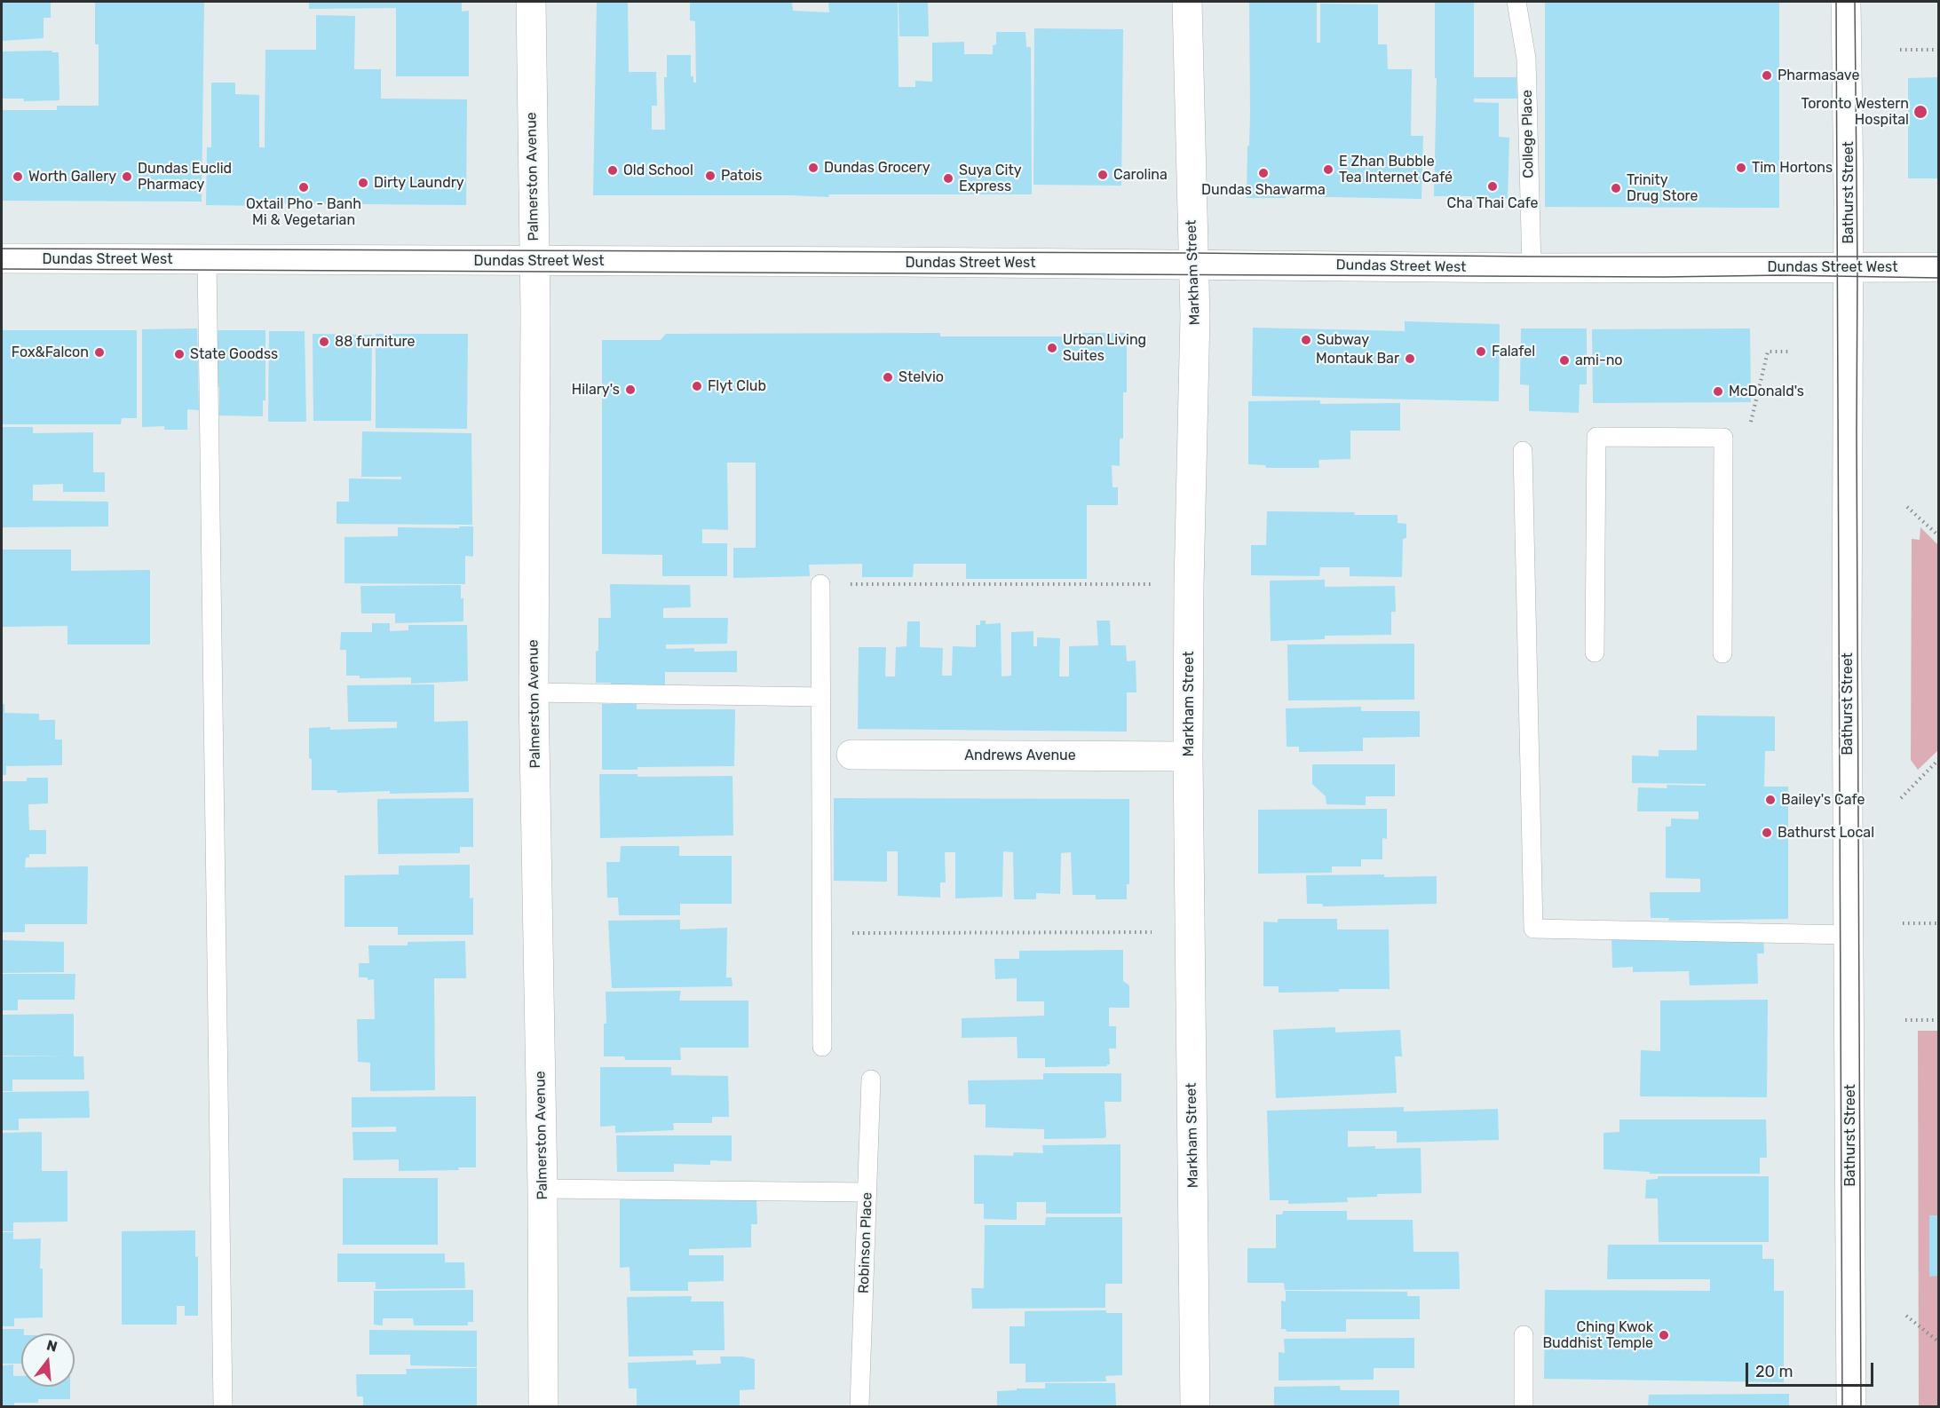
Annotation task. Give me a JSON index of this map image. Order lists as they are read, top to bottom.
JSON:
{
  "streets": {
    "main road": [
      "Palmerston Avenue",
      "Bathurst Street",
      "Dundas Street West",
      "Markham Street",
      "Andrews Avenue"
    ],
    "lane": ["College Place", "Robinson Place"]
  },
  "crossings": [
    ["College Place", "Dundas Street West"],
    ["Palmerston Avenue", "Dundas Street West"],
    ["Bathurst Street", "Dundas Street West"],
    ["Dundas Street West", "Markham Street"],
    ["Markham Street", "Andrews Avenue"]
  ],
  "places": [
    "Pharmasave",
    "Toronto Western Hospital",
    "Dundas Grocery",
    "Tim Hortons",
    "E Zhan Bubble Tea Internet Café",
    "Old School",
    "Dundas Shawarma",
    "Carolina",
    "Patois",
    "Worth Gallery",
    "Dundas Euclid Pharmacy",
    "Suya City Express",
    "Dirty Laundry",
    "Cha Thai Cafe",
    "Oxtail Pho - Banh Mi & Vegetarian",
    "Trinity Drug Store",
    "Subway",
    "88 furniture",
    "Urban Living Suites",
    "Falafel",
    "Fox&Falcon",
    "State Goodss",
    "Montauk Bar",
    "ami-no",
    "Stelvio",
    "Flyt Club",
    "Hilary's",
    "McDonald's",
    "Bailey's Cafe",
    "Bathurst Local",
    "Ching Kwok Buddhist Temple"
  ],
  "scale_bar": "20 m",
  "north": "top"
}
